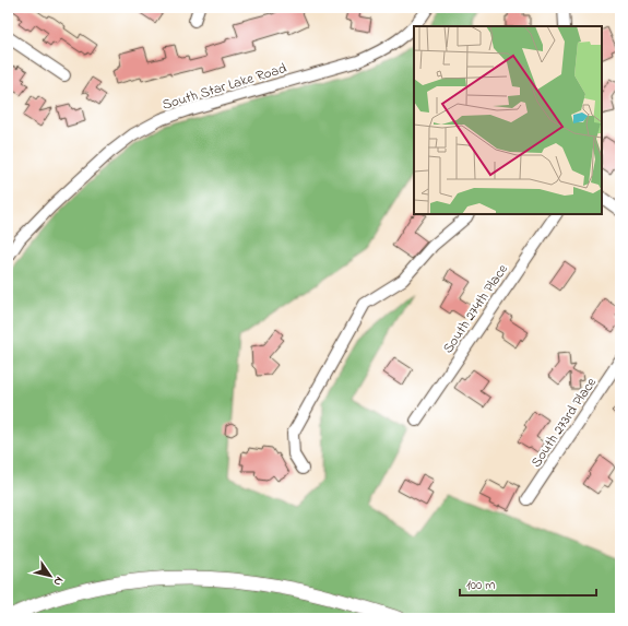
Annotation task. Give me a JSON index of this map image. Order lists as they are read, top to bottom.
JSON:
{
  "streets": {
    "street": ["South Star Lake Road", "South 274th Place", "South 273rd Place"]
  },
  "scale_bar": "100 m",
  "north": "bottom right"
}
